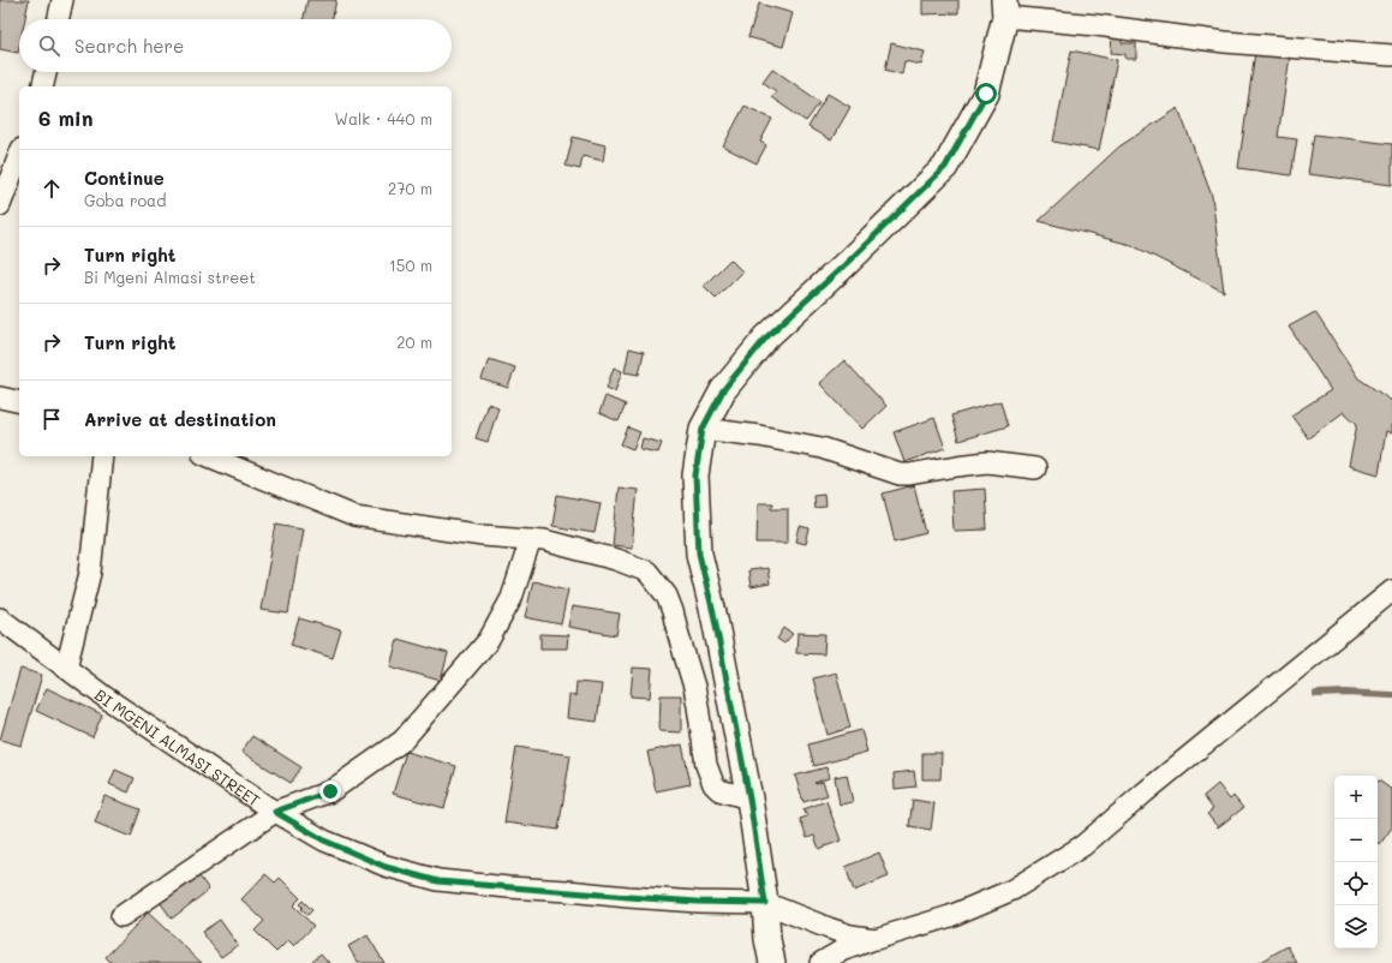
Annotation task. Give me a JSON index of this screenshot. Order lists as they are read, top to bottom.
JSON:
{
  "streets": {
    "street": ["BI MGENI ALMASI STREET"]
  },
  "page": {
    "search": "Search here",
    "heading": ["6 min", "Walk · 440 m"],
    "list": [
      ["Continue", "Goba road", "270 m"],
      ["Turn right", "Bi Mgeni Almasi street", "150 m"],
      ["Turn right", "20 m"],
      "Arrive at destination"
    ],
    "map_buttons": ["+", "−"]
  }
}
